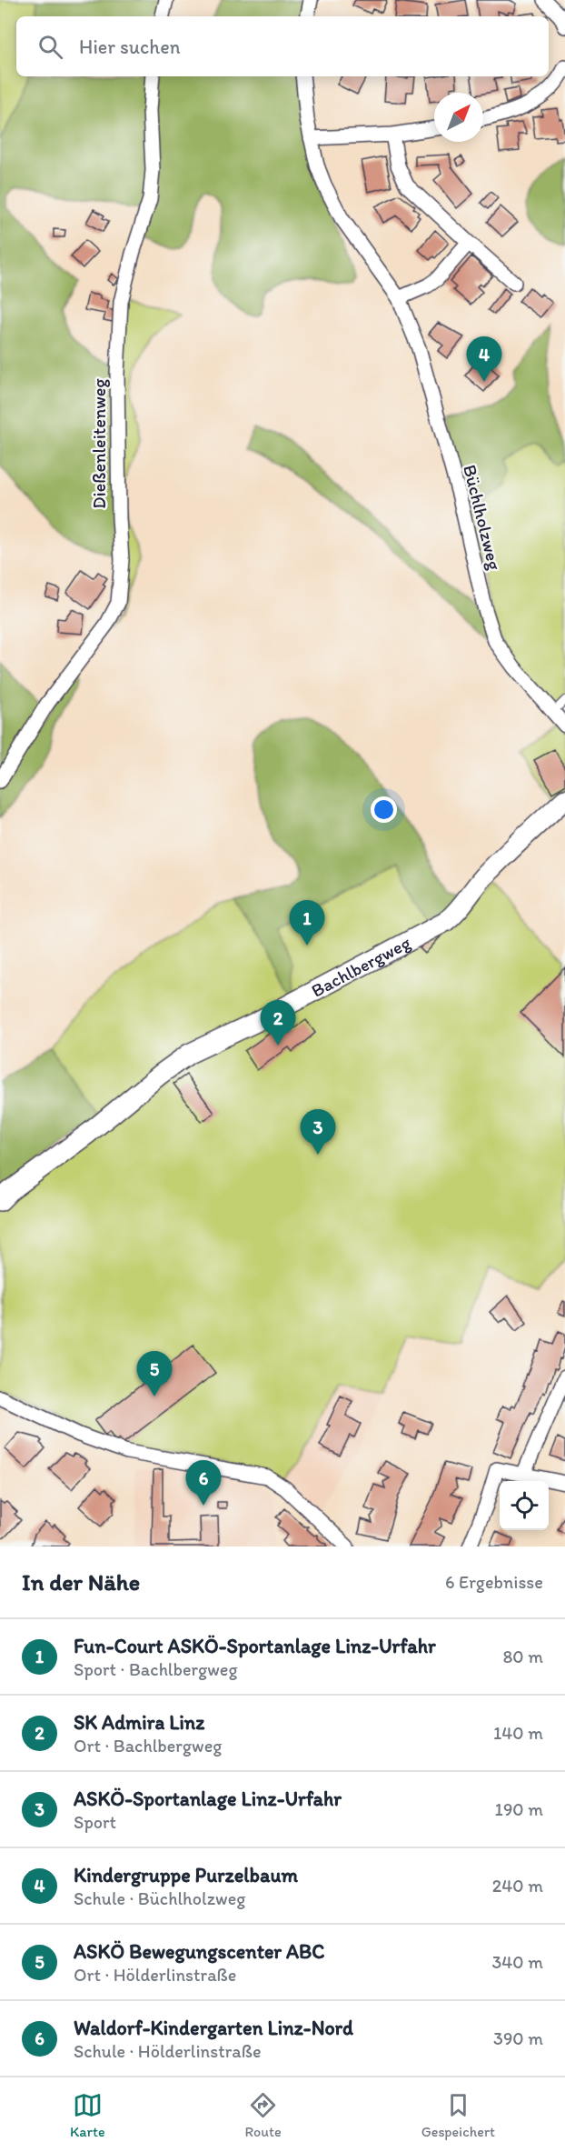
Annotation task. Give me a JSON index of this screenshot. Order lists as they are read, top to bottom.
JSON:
{
  "streets": {
    "street": ["Dießenleitenweg", "Büchlholzweg", "Bachlbergweg"]
  },
  "north": "top right",
  "page": {
    "search": "Hier suchen",
    "pins": [
      "4",
      "1",
      "2",
      "3",
      "5",
      "6"
    ],
    "heading": ["In der Nähe", "6 Ergebnisse"],
    "list": [
      {
        "mark": "1",
        "name": "Fun-Court ASKÖ-Sportanlage Linz-Urfahr",
        "note": "Sport · Bachlbergweg",
        "value": "80 m"
      },
      {
        "mark": "2",
        "name": "SK Admira Linz",
        "note": "Ort · Bachlbergweg",
        "value": "140 m"
      },
      {
        "mark": "3",
        "name": "ASKÖ-Sportanlage Linz-Urfahr",
        "note": "Sport",
        "value": "190 m"
      },
      {
        "mark": "4",
        "name": "Kindergruppe Purzelbaum",
        "note": "Schule · Büchlholzweg",
        "value": "240 m"
      },
      {
        "mark": "5",
        "name": "ASKÖ Bewegungscenter ABC",
        "note": "Ort · Hölderlinstraße",
        "value": "340 m"
      },
      {
        "mark": "6",
        "name": "Waldorf-Kindergarten Linz-Nord",
        "note": "Schule · Hölderlinstraße",
        "value": "390 m"
      }
    ],
    "nav": ["Karte", "Route", "Gespeichert"]
  }
}
